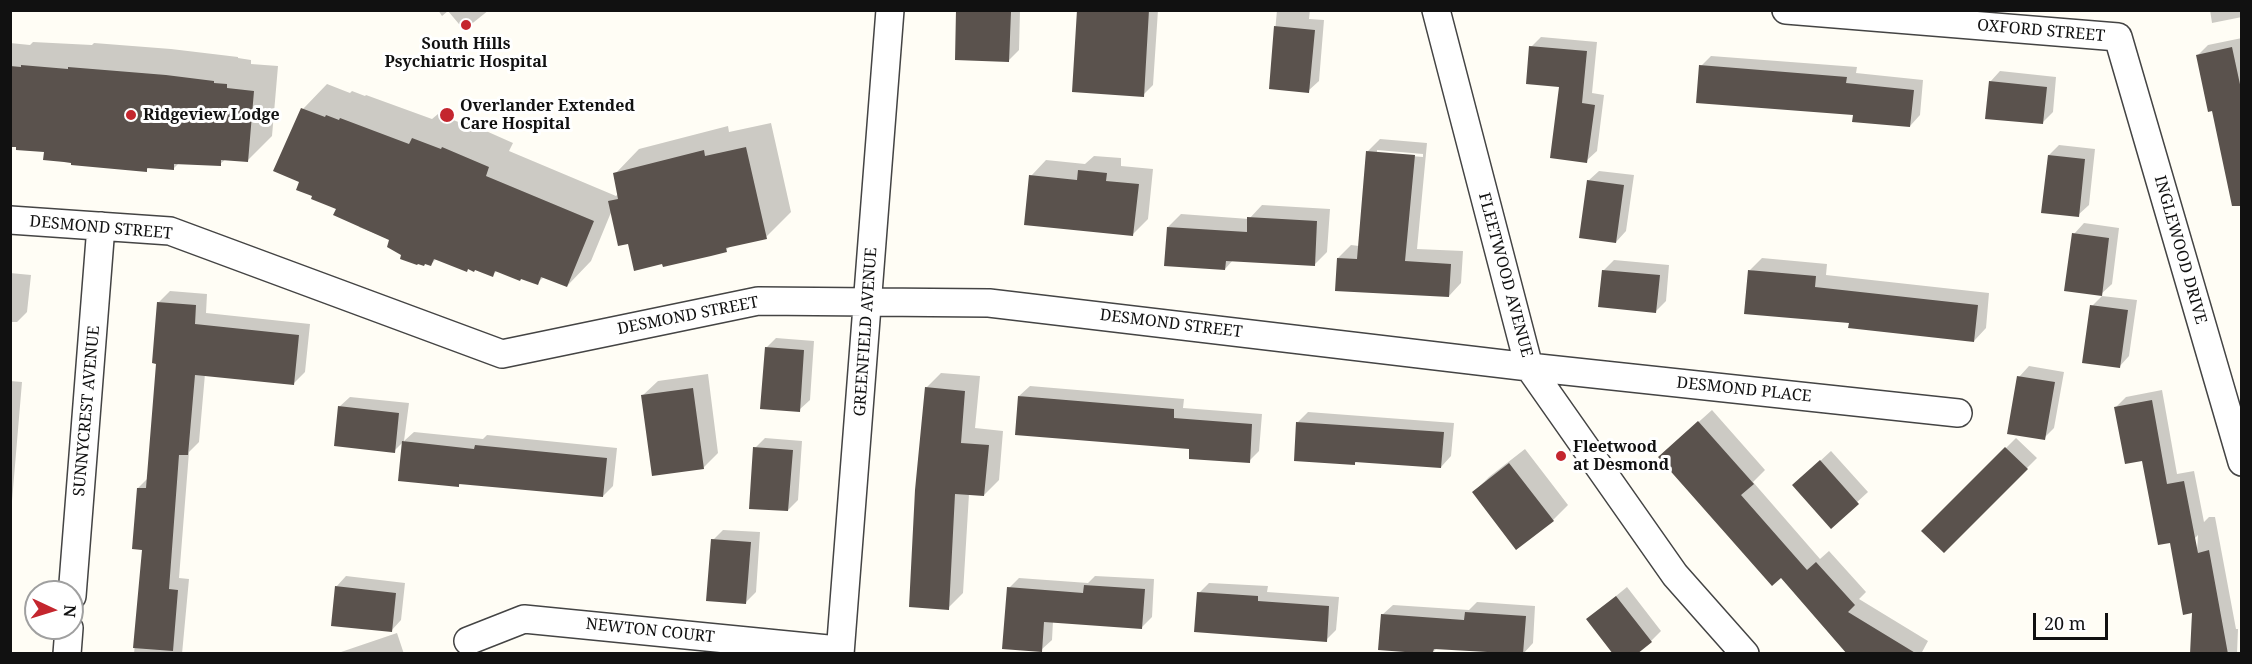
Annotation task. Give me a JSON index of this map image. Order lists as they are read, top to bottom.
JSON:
{
  "streets": {
    "street": [
      "OXFORD STREET",
      "DESMOND STREET",
      "INGLEWOOD DRIVE",
      "FLEETWOOD AVENUE",
      "GREENFIELD AVENUE",
      "DESMOND PLACE",
      "SUNNYCREST AVENUE",
      "NEWTON COURT"
    ]
  },
  "crossings": [
    ["OXFORD STREET", "INGLEWOOD DRIVE"],
    ["DESMOND STREET", "FLEETWOOD AVENUE"],
    ["DESMOND STREET", "GREENFIELD AVENUE"],
    ["DESMOND STREET", "DESMOND PLACE"],
    ["DESMOND STREET", "SUNNYCREST AVENUE"],
    ["FLEETWOOD AVENUE", "DESMOND PLACE"]
  ],
  "places": [
    "South Hills Psychiatric Hospital",
    "Ridgeview Lodge",
    "Overlander Extended Care Hospital",
    "Fleetwood at Desmond"
  ],
  "scale_bar": "20 m",
  "north": "right"
}
